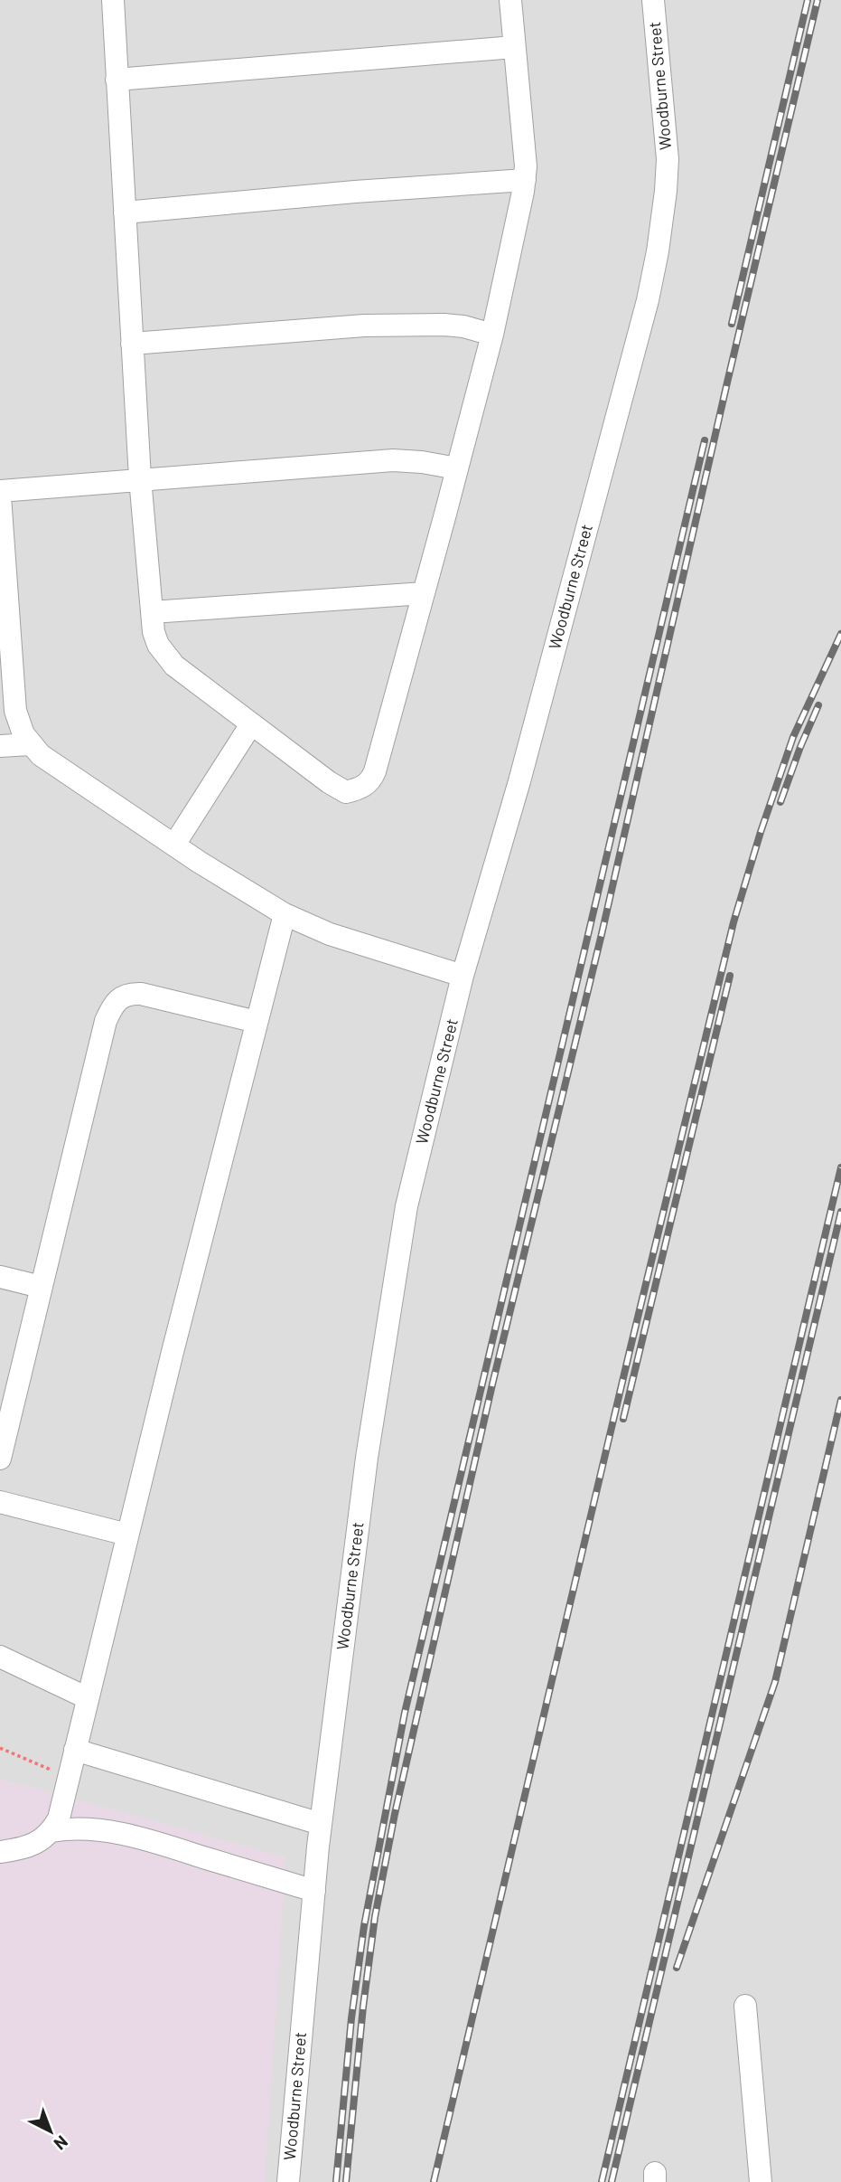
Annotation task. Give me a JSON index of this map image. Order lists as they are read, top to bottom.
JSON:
{
  "streets": {
    "street": ["Woodburne Street"]
  },
  "north": "bottom right"
}
